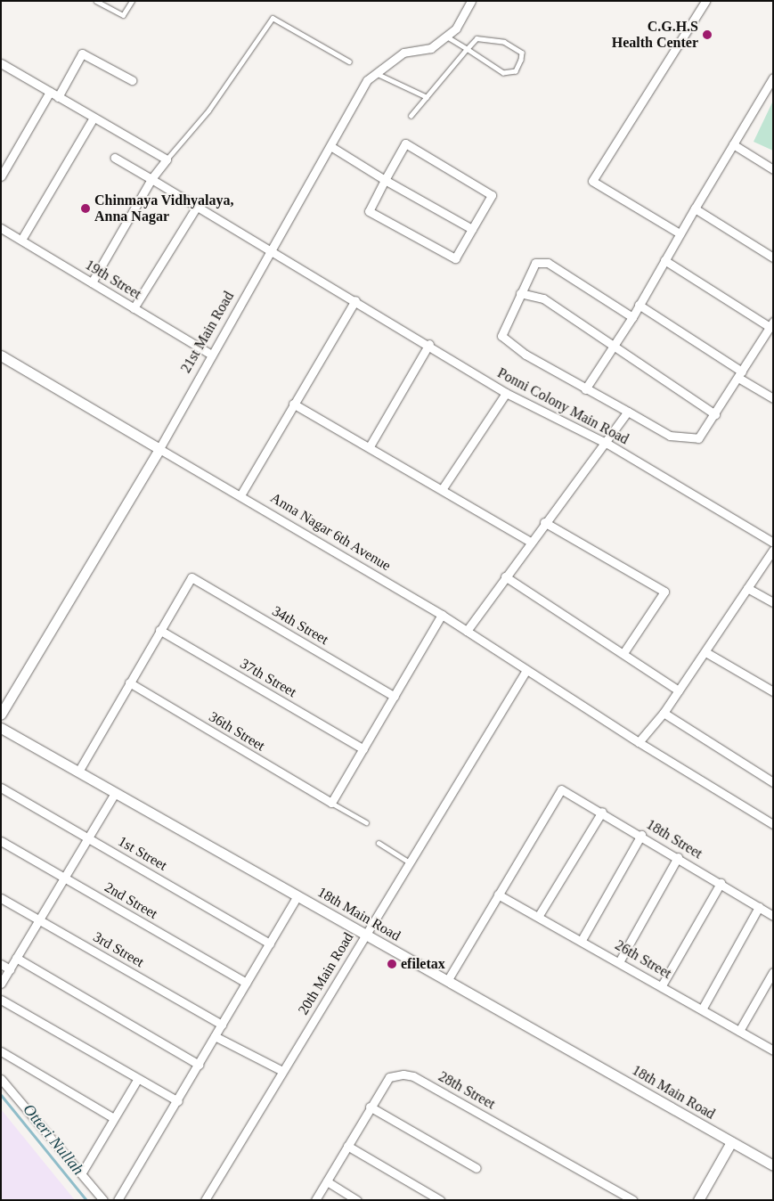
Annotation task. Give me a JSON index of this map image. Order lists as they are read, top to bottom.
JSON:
{
  "streets": {
    "street": [
      "19th Street",
      "21st Main Road",
      "Ponni Colony Main Road",
      "Anna Nagar 6th Avenue",
      "34th Street",
      "37th Street",
      "36th Street",
      "18th Street",
      "1st Street",
      "2nd Street",
      "18th Main Road",
      "3rd Street",
      "26th Street",
      "20th Main Road",
      "28th Street"
    ]
  },
  "crossings": [
    ["19th Street", "21st Main Road"],
    ["21st Main Road", "Ponni Colony Main Road"],
    ["21st Main Road", "Anna Nagar 6th Avenue"],
    ["Anna Nagar 6th Avenue", "20th Main Road"],
    ["34th Street", "37th Street"],
    ["18th Street", "26th Street"],
    ["18th Main Road", "20th Main Road"]
  ],
  "water": ["Otteri Nullah"],
  "places": ["C.G.H.S Health Center", "Chinmaya Vidhyalaya, Anna Nagar", "efiletax"]
}
